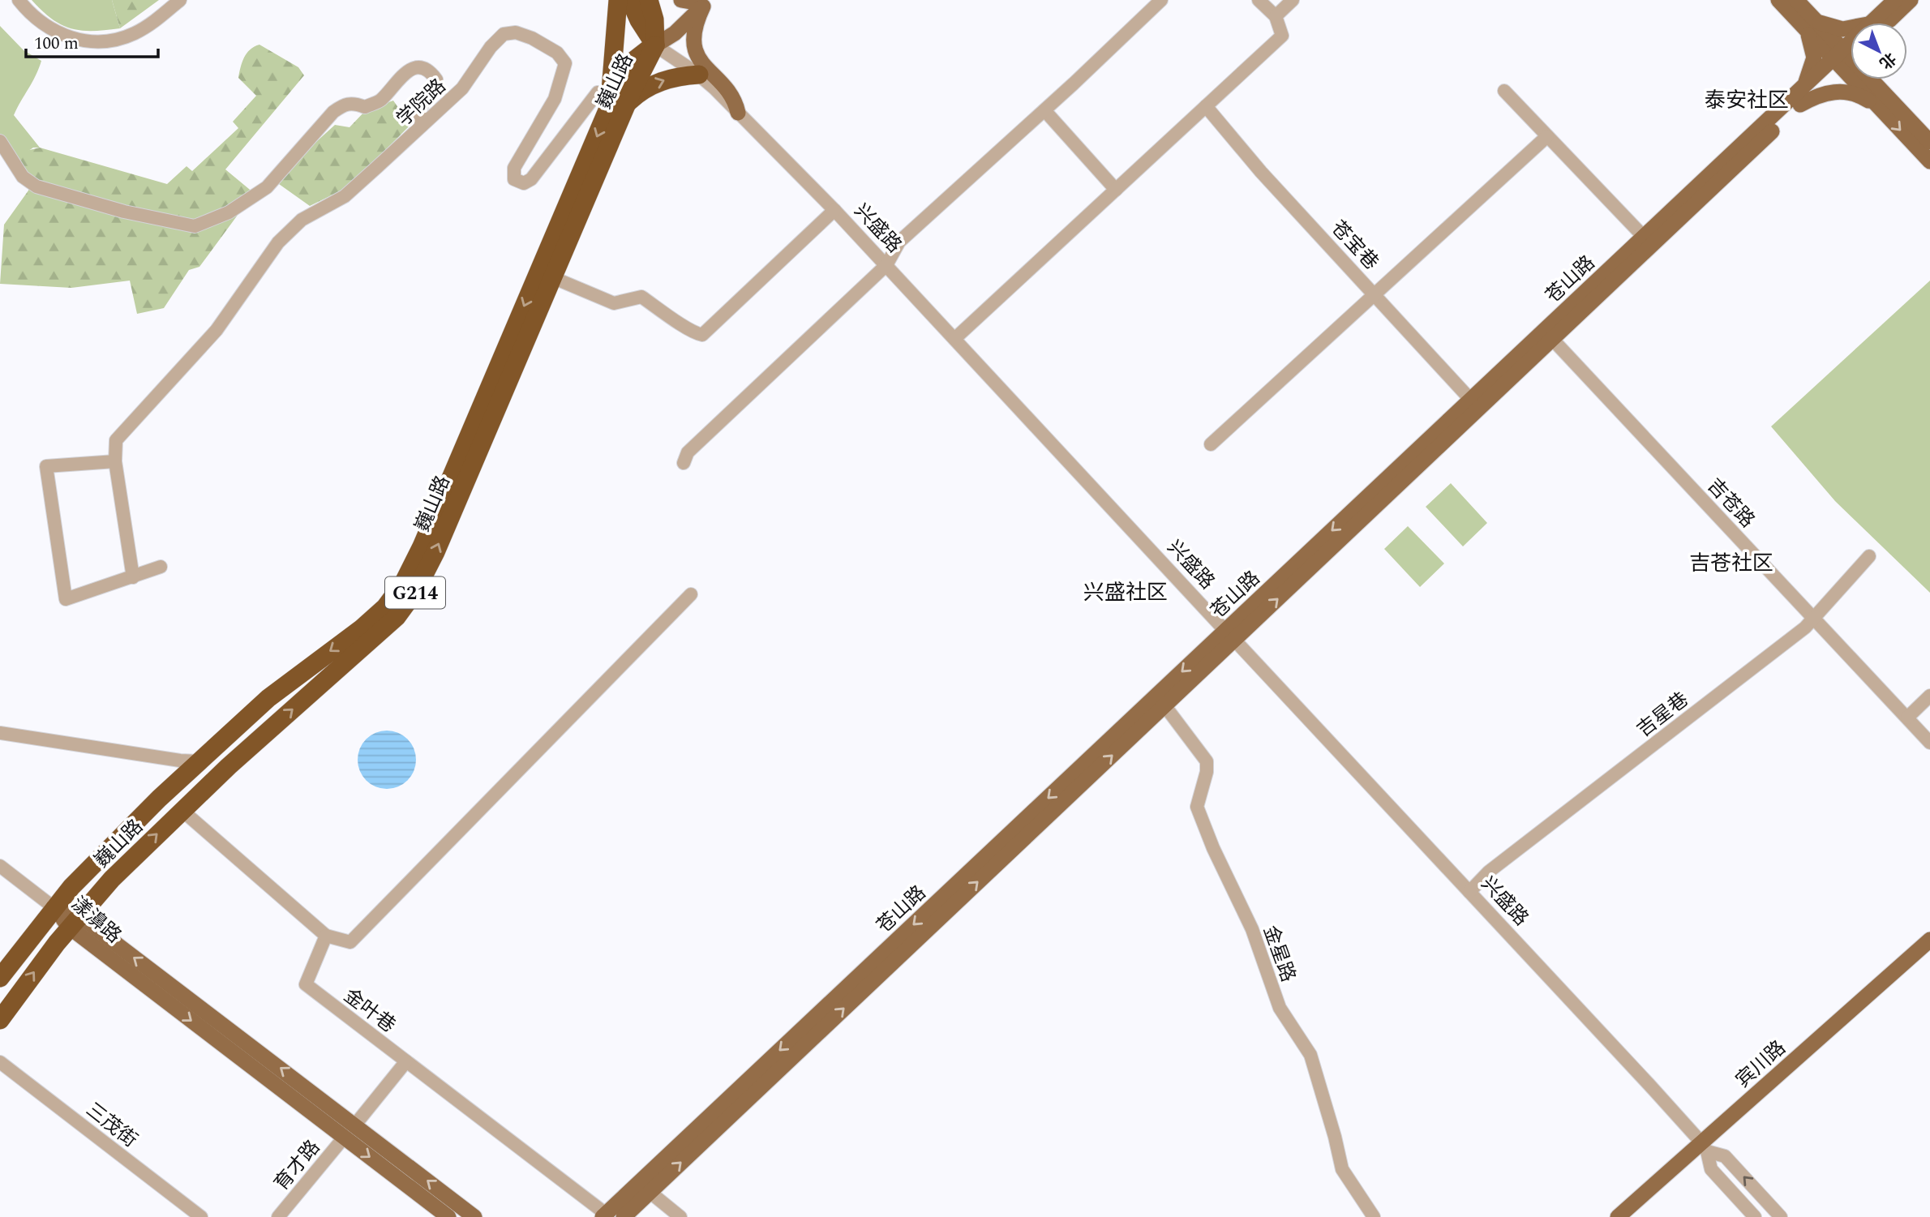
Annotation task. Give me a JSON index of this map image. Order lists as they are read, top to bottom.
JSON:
{
  "streets": {
    "highway": ["巍山路", "G214"],
    "main road": ["苍山路", "漾濞路", "宾川路"],
    "street": [
      "学院路",
      "兴盛路",
      "苍宝巷",
      "吉苍路",
      "吉星巷",
      "金星路",
      "金叶巷",
      "三茂街",
      "育才路"
    ]
  },
  "crossings": [
    ["巍山路", "兴盛路"],
    ["巍山路", "G214"],
    ["巍山路", "漾濞路"],
    ["兴盛路", "苍山路"],
    ["兴盛路", "G214"],
    ["兴盛路", "吉星巷"],
    ["兴盛路", "宾川路"],
    ["苍宝巷", "苍山路"],
    ["苍山路", "吉苍路"],
    ["苍山路", "金星路"],
    ["苍山路", "金叶巷"],
    ["吉苍路", "吉星巷"],
    ["漾濞路", "育才路"]
  ],
  "districts": ["泰安社区", "吉苍社区", "兴盛社区"],
  "scale_bar": "100 m",
  "north": "bottom right"
}
